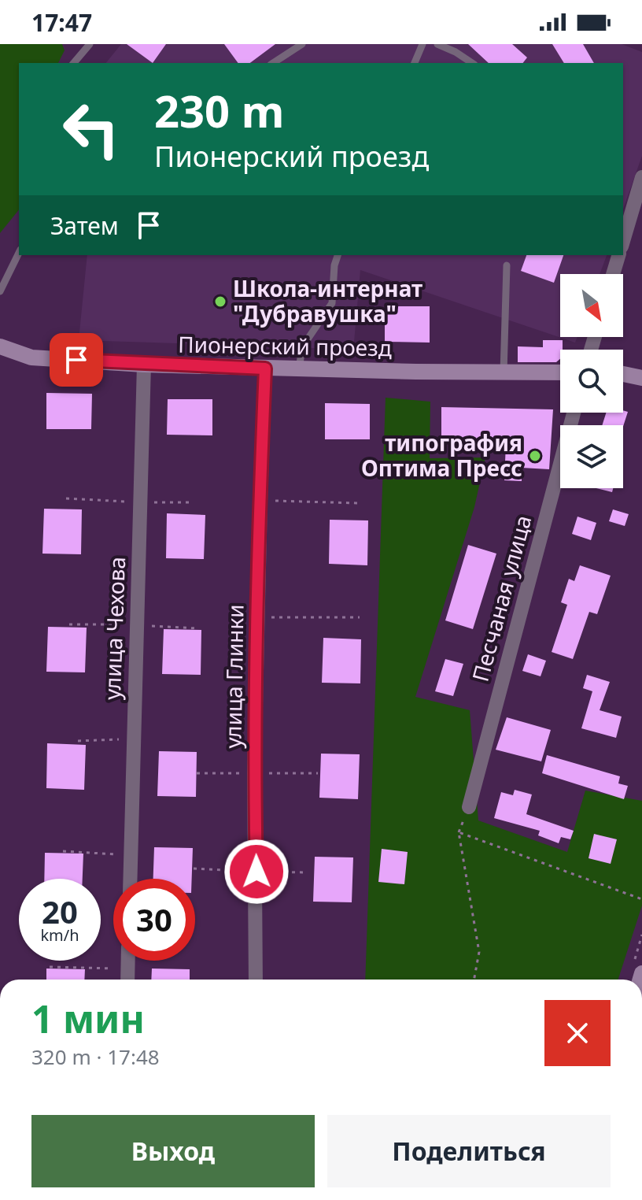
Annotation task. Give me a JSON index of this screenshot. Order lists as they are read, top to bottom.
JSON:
{
  "streets": {
    "street": [
      "Пионерский проезд",
      "Песчаная улица",
      "улица Чехова",
      "улица Глинки"
    ]
  },
  "crossings": [
    ["Пионерский проезд", "улица Чехова"],
    ["Пионерский проезд", "улица Глинки"]
  ],
  "places": ["Школа-интернат \"Дубравушка\"", "типография Оптима Пресс"],
  "north": "bottom right",
  "page": {
    "status": "17:47",
    "turn": ["230 m", "Пионерский проезд"],
    "then": "Затем",
    "speed": "20 km/h",
    "limit": "30",
    "heading": ["1 мин", "320 m · 17:48"],
    "buttons": ["Выход", "Поделиться"]
  }
}
